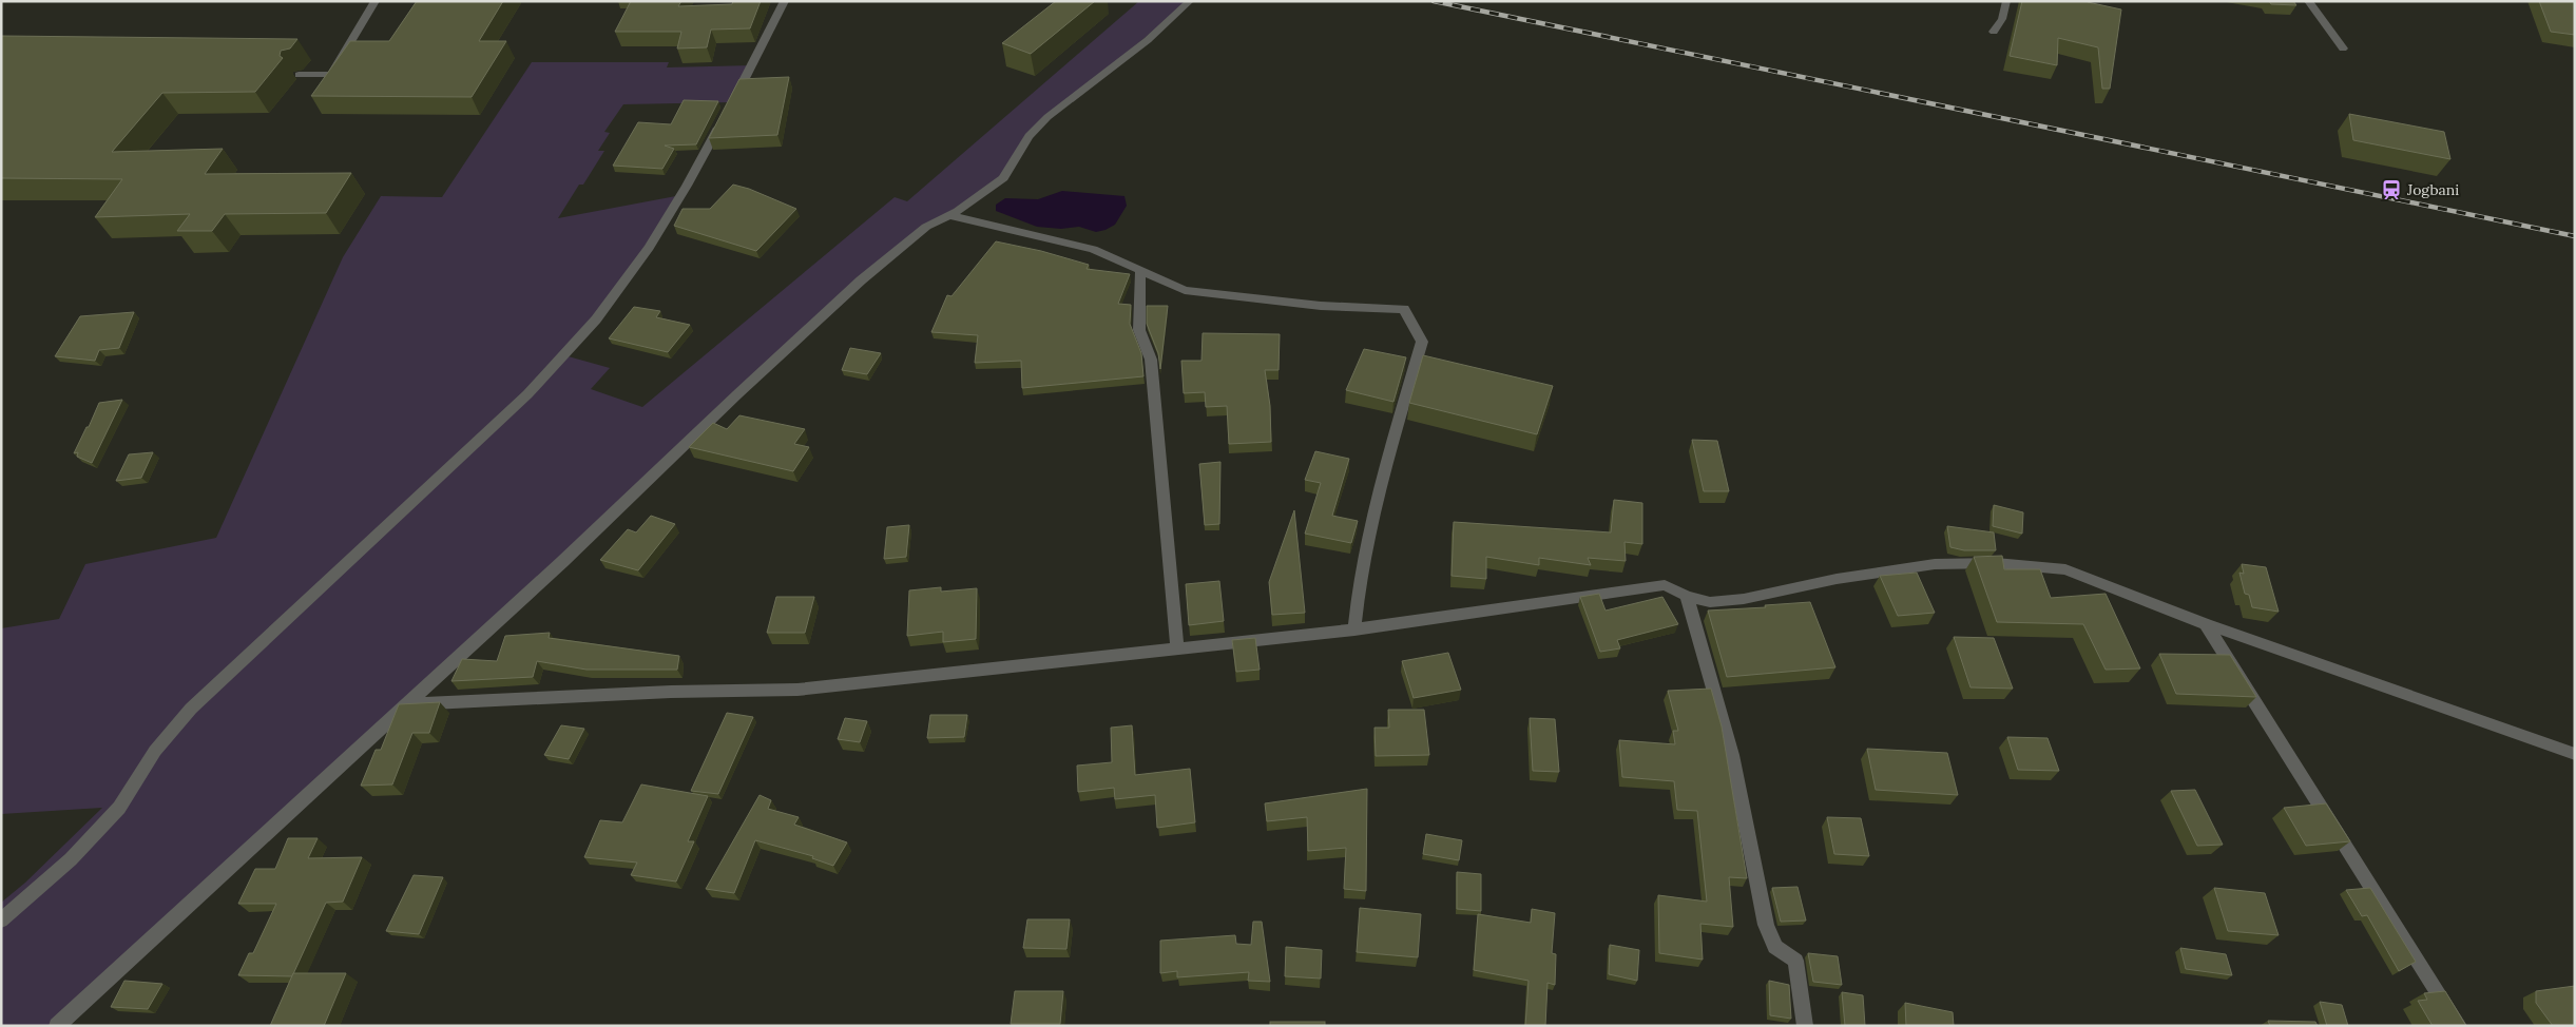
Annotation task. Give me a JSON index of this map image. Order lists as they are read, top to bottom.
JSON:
{
  "places": {
    "station": ["Jogbani"]
  }
}
